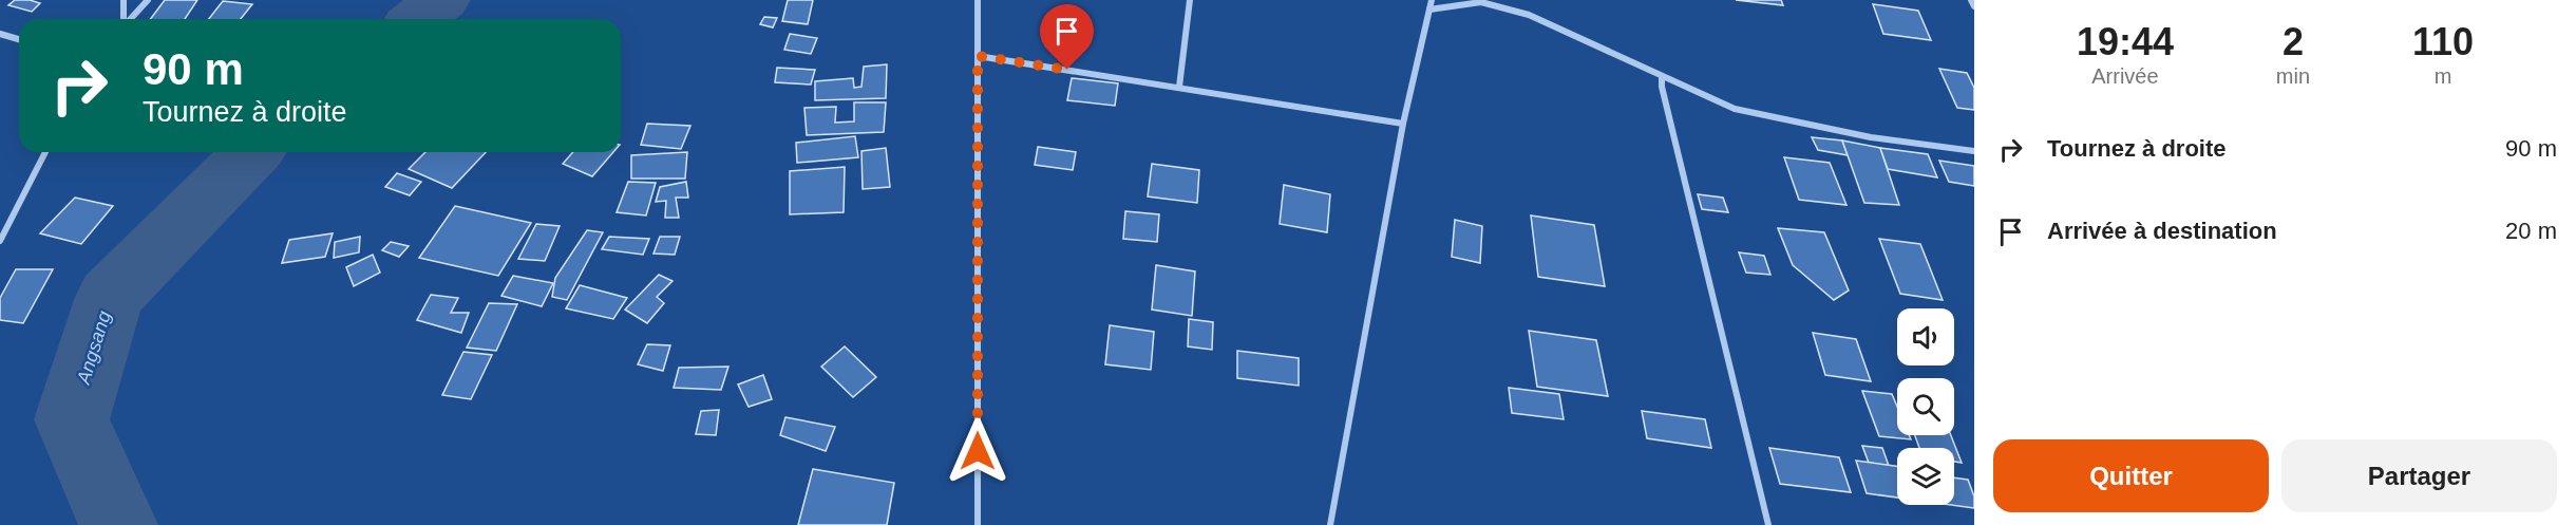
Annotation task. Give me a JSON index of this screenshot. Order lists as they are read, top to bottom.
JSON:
{
  "water": ["Angsang"],
  "page": {
    "eta": [
      "19:44",
      "Arrivée",
      "2",
      "min",
      "110",
      "m"
    ],
    "turn": ["90 m", "Tournez à droite"],
    "list": [
      {
        "name": "Tournez à droite",
        "value": "90 m"
      },
      {
        "name": "Arrivée à destination",
        "value": "20 m"
      }
    ],
    "buttons": ["Quitter", "Partager"]
  }
}
